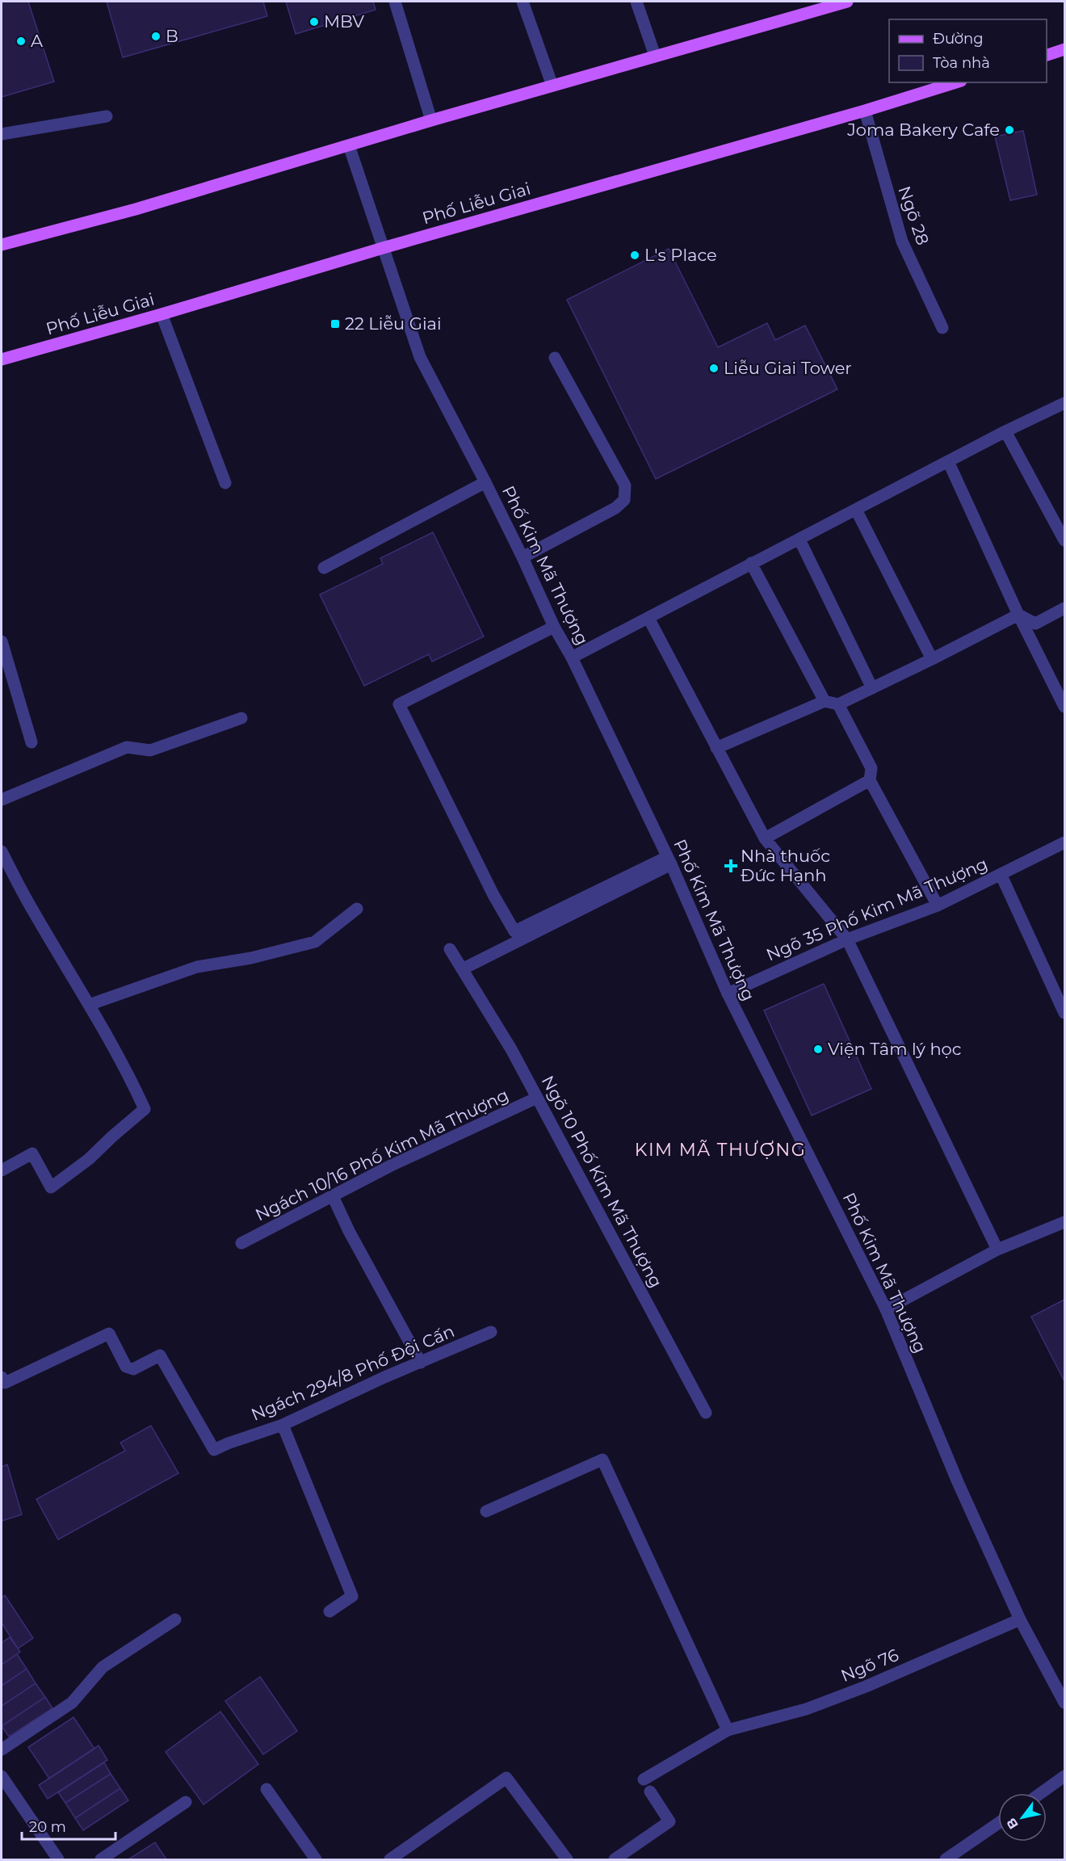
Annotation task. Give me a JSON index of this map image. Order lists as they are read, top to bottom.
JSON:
{
  "streets": {
    "main road": ["Phố Liễu Giai"],
    "street": [
      "Ngõ 28",
      "Phố Kim Mã Thượng",
      "Ngõ 35 Phố Kim Mã Thượng",
      "Ngách 10/16 Phố Kim Mã Thượng",
      "Ngõ 10 Phố Kim Mã Thượng",
      "Ngách 294/8 Phố Đội Cấn",
      "Ngõ 76"
    ]
  },
  "crossings": [
    ["Phố Liễu Giai", "Ngõ 28"],
    ["Phố Liễu Giai", "Phố Kim Mã Thượng"],
    ["Phố Kim Mã Thượng", "Ngõ 35 Phố Kim Mã Thượng"],
    ["Phố Kim Mã Thượng", "Ngõ 76"],
    ["Ngách 10/16 Phố Kim Mã Thượng", "Ngõ 10 Phố Kim Mã Thượng"]
  ],
  "districts": ["KIM MÃ THƯỢNG"],
  "places": {
    "other": [
      "MBV",
      "B",
      "A",
      "Joma Bakery Cafe",
      "L's Place",
      "Liễu Giai Tower",
      "Viện Tâm lý học"
    ],
    "transit": ["22 Liễu Giai"],
    "health": ["Nhà thuốc Đức Hạnh"]
  },
  "legend": ["Đường", "Tòa nhà"],
  "scale_bar": "20 m",
  "north": "bottom left"
}
